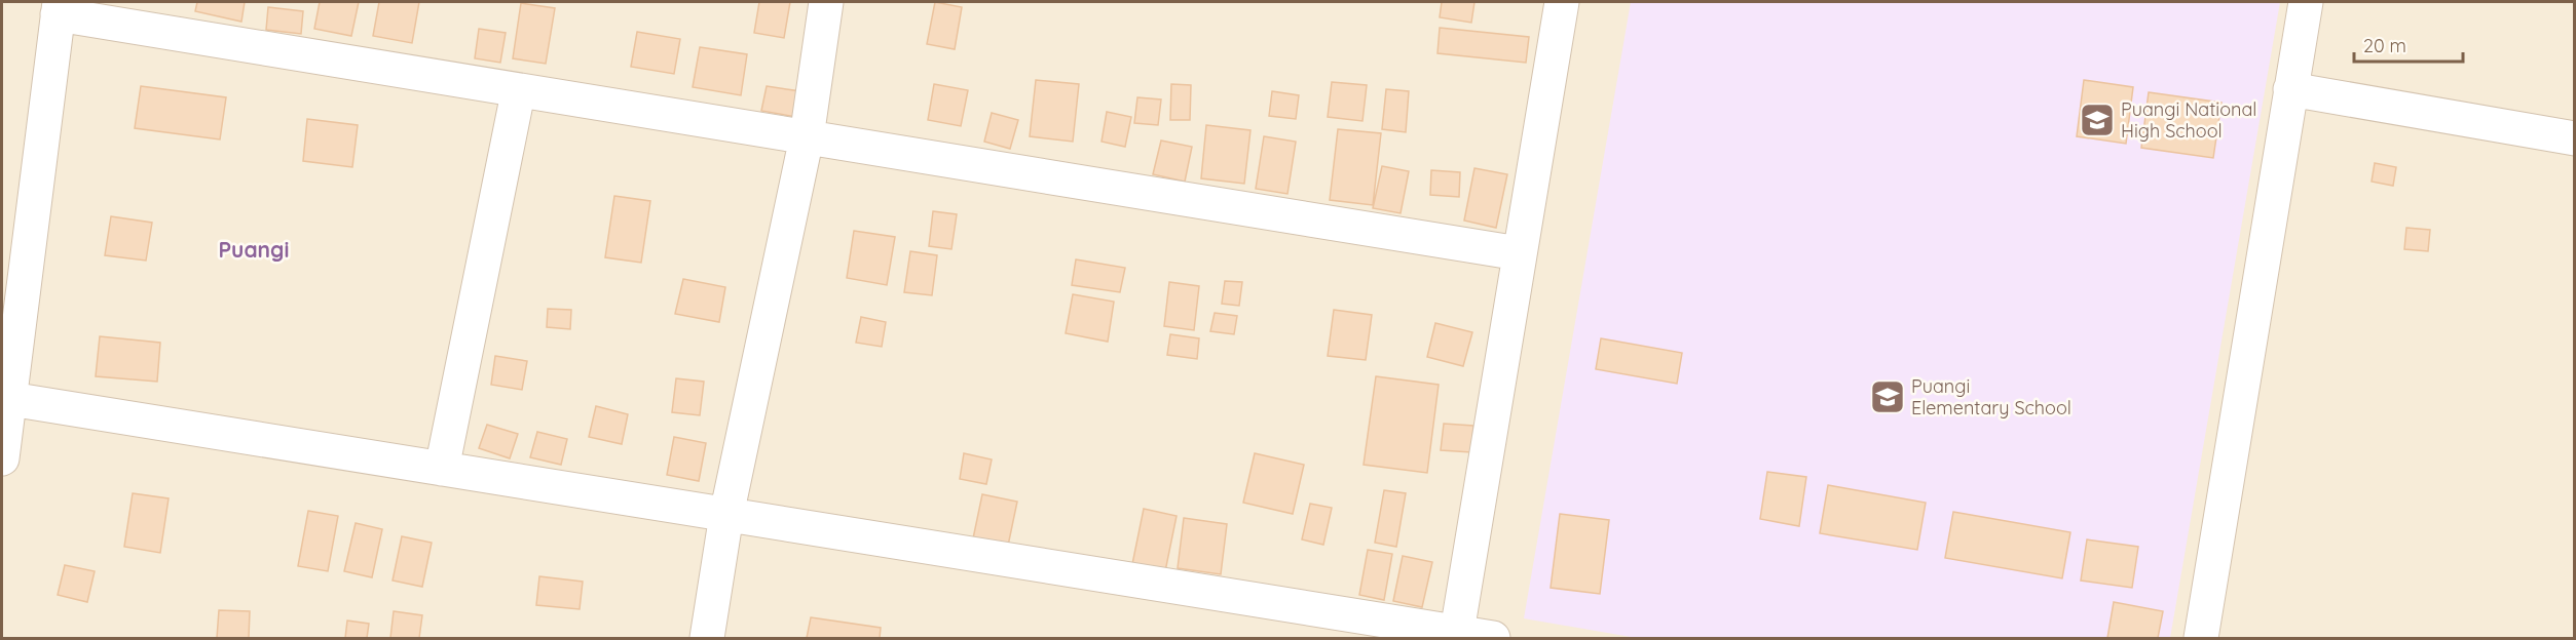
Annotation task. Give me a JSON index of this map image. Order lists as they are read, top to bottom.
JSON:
{
  "districts": ["Puangi"],
  "places": {
    "school or university": ["Puangi National High School", "Puangi Elementary School"]
  },
  "scale_bar": "20 m"
}
